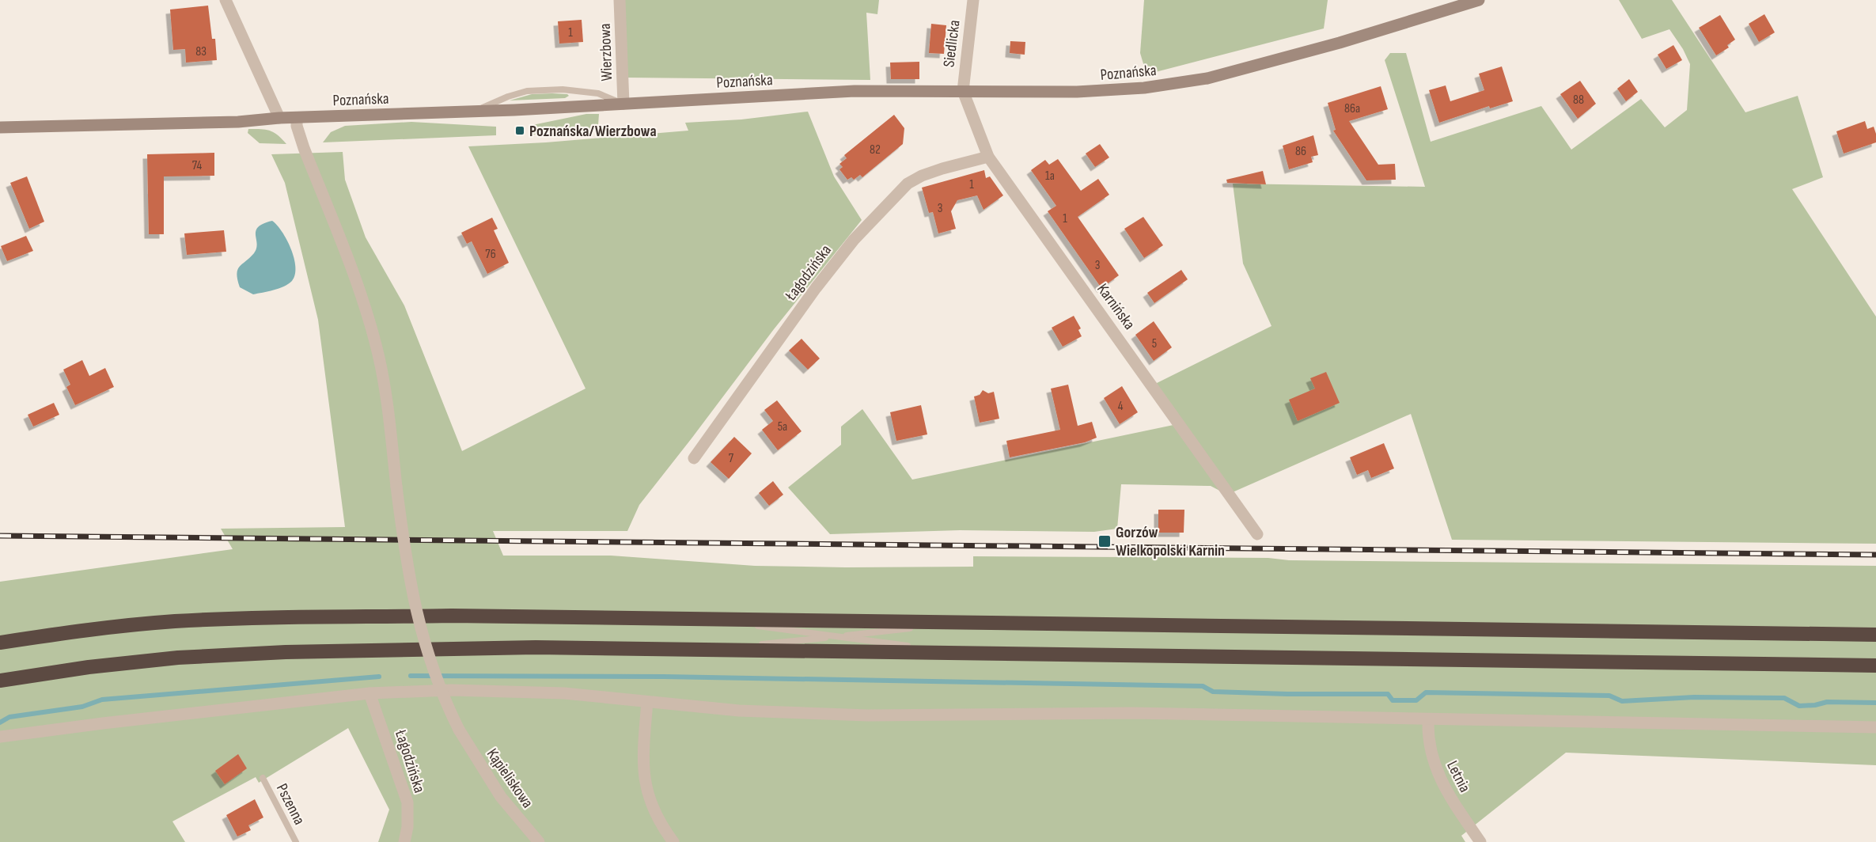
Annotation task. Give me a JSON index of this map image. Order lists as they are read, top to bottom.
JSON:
{
  "streets": {
    "main road": ["Poznańska"],
    "street": [
      "Siedlicka",
      "Wierzbowa",
      "Łagodzińska",
      "Karnińska",
      "Letnia",
      "Kąpieliskowa"
    ],
    "lane": ["Pszenna"]
  },
  "crossings": [
    ["Siedlicka", "Poznańska"],
    ["Siedlicka", "Karnińska"],
    ["Wierzbowa", "Poznańska"],
    ["Poznańska", "Karnińska"],
    ["Poznańska", "Kąpieliskowa"],
    ["Łagodzińska", "Karnińska"]
  ],
  "places": {
    "transit": ["Poznańska/Wierzbowa", "Gorzów Wielkopolski Karnin"]
  },
  "house_numbers": [
    "1",
    "83",
    "88",
    "86a",
    "82",
    "86",
    "74",
    "1a",
    "1",
    "3",
    "1",
    "76",
    "3",
    "5",
    "4",
    "5a",
    "7"
  ]
}
